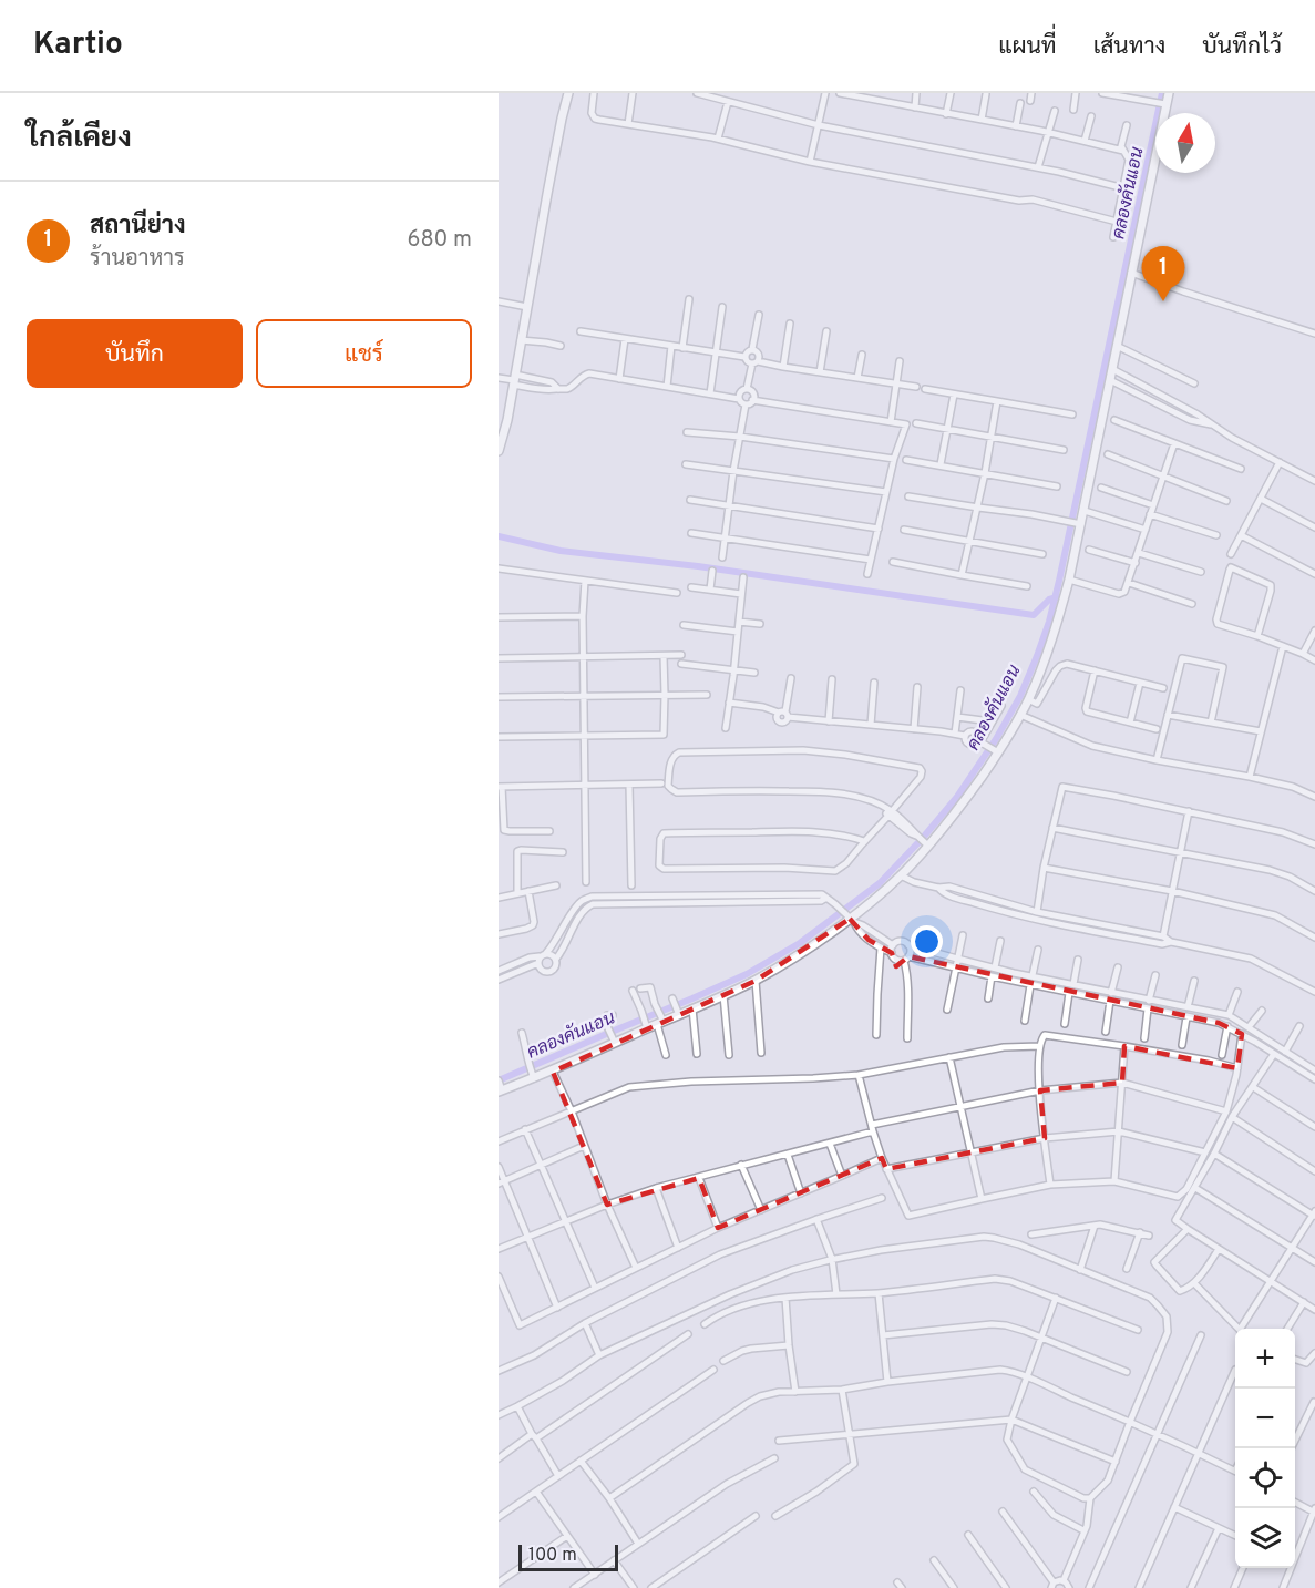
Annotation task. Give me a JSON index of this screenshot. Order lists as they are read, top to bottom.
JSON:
{
  "water": ["คลองคันแอน"],
  "scale_bar": "100 m",
  "north": "top",
  "page": {
    "header": "Kartio",
    "nav": ["แผนที่", "เส้นทาง", "บันทึกไว้"],
    "heading": "ใกล้เคียง",
    "list": [
      {
        "mark": "1",
        "name": "สถานีย่าง",
        "note": "ร้านอาหาร",
        "value": "680 m"
      }
    ],
    "pins": "1",
    "buttons": ["บันทึก", "แชร์"],
    "map_buttons": ["+", "−"],
    "scale": "100 m"
  }
}
